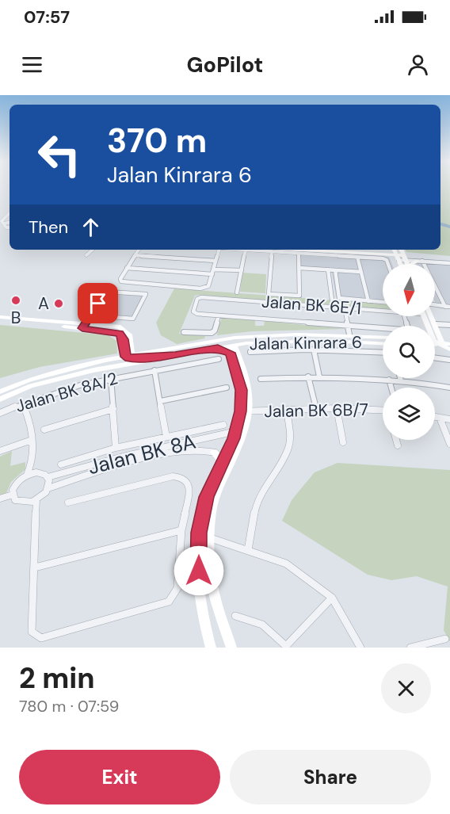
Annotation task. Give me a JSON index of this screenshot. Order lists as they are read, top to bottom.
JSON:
{
  "streets": {
    "main road": ["Jalan Kinrara 6"],
    "street": [
      "Jalan BK 6E/1",
      "Jalan BK 8A/2",
      "Jalan BK 6B/7",
      "Jalan BK 8A"
    ]
  },
  "places": ["B", "A"],
  "north": "bottom",
  "page": {
    "status": "07:57",
    "header": "GoPilot",
    "turn": ["370 m", "Jalan Kinrara 6"],
    "then": "Then",
    "heading": ["2 min", "780 m · 07:59"],
    "buttons": ["Exit", "Share"]
  }
}
